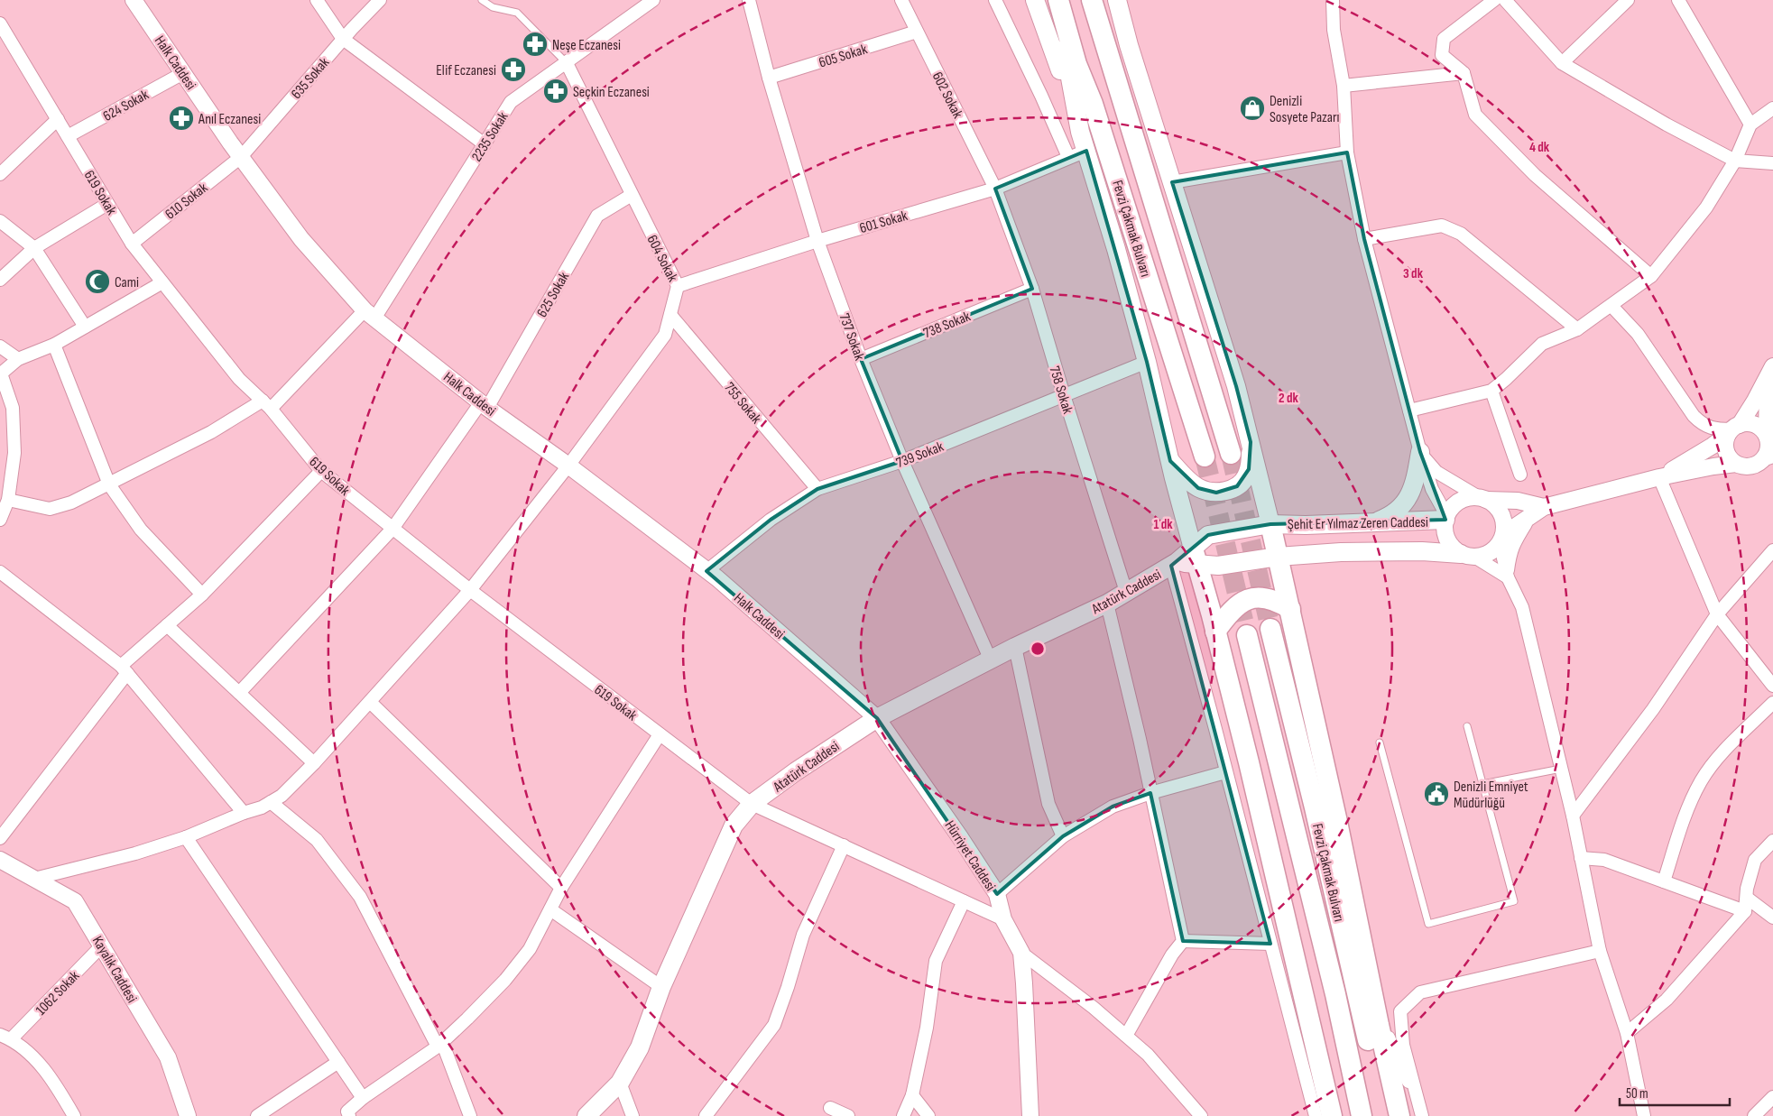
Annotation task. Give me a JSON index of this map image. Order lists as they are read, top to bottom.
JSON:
{
  "streets": {
    "main road": ["Fevzi Çakmak Bulvarı", "Şehit Er Yılmaz Zeren Caddesi", "Atatürk Caddesi"],
    "street": [
      "605 Sokak",
      "Halk Caddesi",
      "635 Sokak",
      "602 Sokak",
      "624 Sokak",
      "2235 Sokak",
      "619 Sokak",
      "610 Sokak",
      "601 Sokak",
      "604 Sokak",
      "625 Sokak",
      "738 Sokak",
      "737 Sokak",
      "758 Sokak",
      "755 Sokak",
      "739 Sokak",
      "Hürriyet Caddesi",
      "Kayalık Caddesi",
      "1062 Sokak"
    ]
  },
  "crossings": [
    ["605 Sokak", "602 Sokak"],
    ["605 Sokak", "737 Sokak"],
    ["Halk Caddesi", "635 Sokak"],
    ["Halk Caddesi", "624 Sokak"],
    ["Halk Caddesi", "2235 Sokak"],
    ["Halk Caddesi", "610 Sokak"],
    ["Halk Caddesi", "604 Sokak"],
    ["Halk Caddesi", "625 Sokak"],
    ["Halk Caddesi", "739 Sokak"],
    ["Halk Caddesi", "Atatürk Caddesi"],
    ["Halk Caddesi", "Hürriyet Caddesi"],
    ["635 Sokak", "610 Sokak"],
    ["602 Sokak", "601 Sokak"],
    ["602 Sokak", "758 Sokak"],
    ["624 Sokak", "619 Sokak"],
    ["2235 Sokak", "619 Sokak"],
    ["2235 Sokak", "604 Sokak"],
    ["619 Sokak", "610 Sokak"],
    ["619 Sokak", "604 Sokak"],
    ["619 Sokak", "625 Sokak"],
    ["619 Sokak", "Atatürk Caddesi"],
    ["619 Sokak", "Hürriyet Caddesi"],
    ["601 Sokak", "604 Sokak"],
    ["601 Sokak", "737 Sokak"],
    ["601 Sokak", "758 Sokak"],
    ["604 Sokak", "625 Sokak"],
    ["604 Sokak", "755 Sokak"],
    ["604 Sokak", "Kayalık Caddesi"],
    ["738 Sokak", "737 Sokak"],
    ["738 Sokak", "758 Sokak"],
    ["737 Sokak", "739 Sokak"],
    ["737 Sokak", "Atatürk Caddesi"],
    ["758 Sokak", "739 Sokak"],
    ["758 Sokak", "Atatürk Caddesi"],
    ["755 Sokak", "739 Sokak"],
    ["Şehit Er Yılmaz Zeren Caddesi", "Atatürk Caddesi"],
    ["Atatürk Caddesi", "Hürriyet Caddesi"],
    ["Kayalık Caddesi", "1062 Sokak"]
  ],
  "places": {
    "pharmacy": [
      "Neşe Eczanesi",
      "Elif Eczanesi",
      "Seçkin Eczanesi",
      "Anıl Eczanesi"
    ],
    "shop": ["Denizli Sosyete Pazarı"],
    "mosque": ["Cami"],
    "public building": ["Denizli Emniyet Müdürlüğü"]
  },
  "scale_bar": "50 m",
  "rings": [
    "4 dk",
    "3 dk",
    "2 dk",
    "1 dk"
  ]
}
